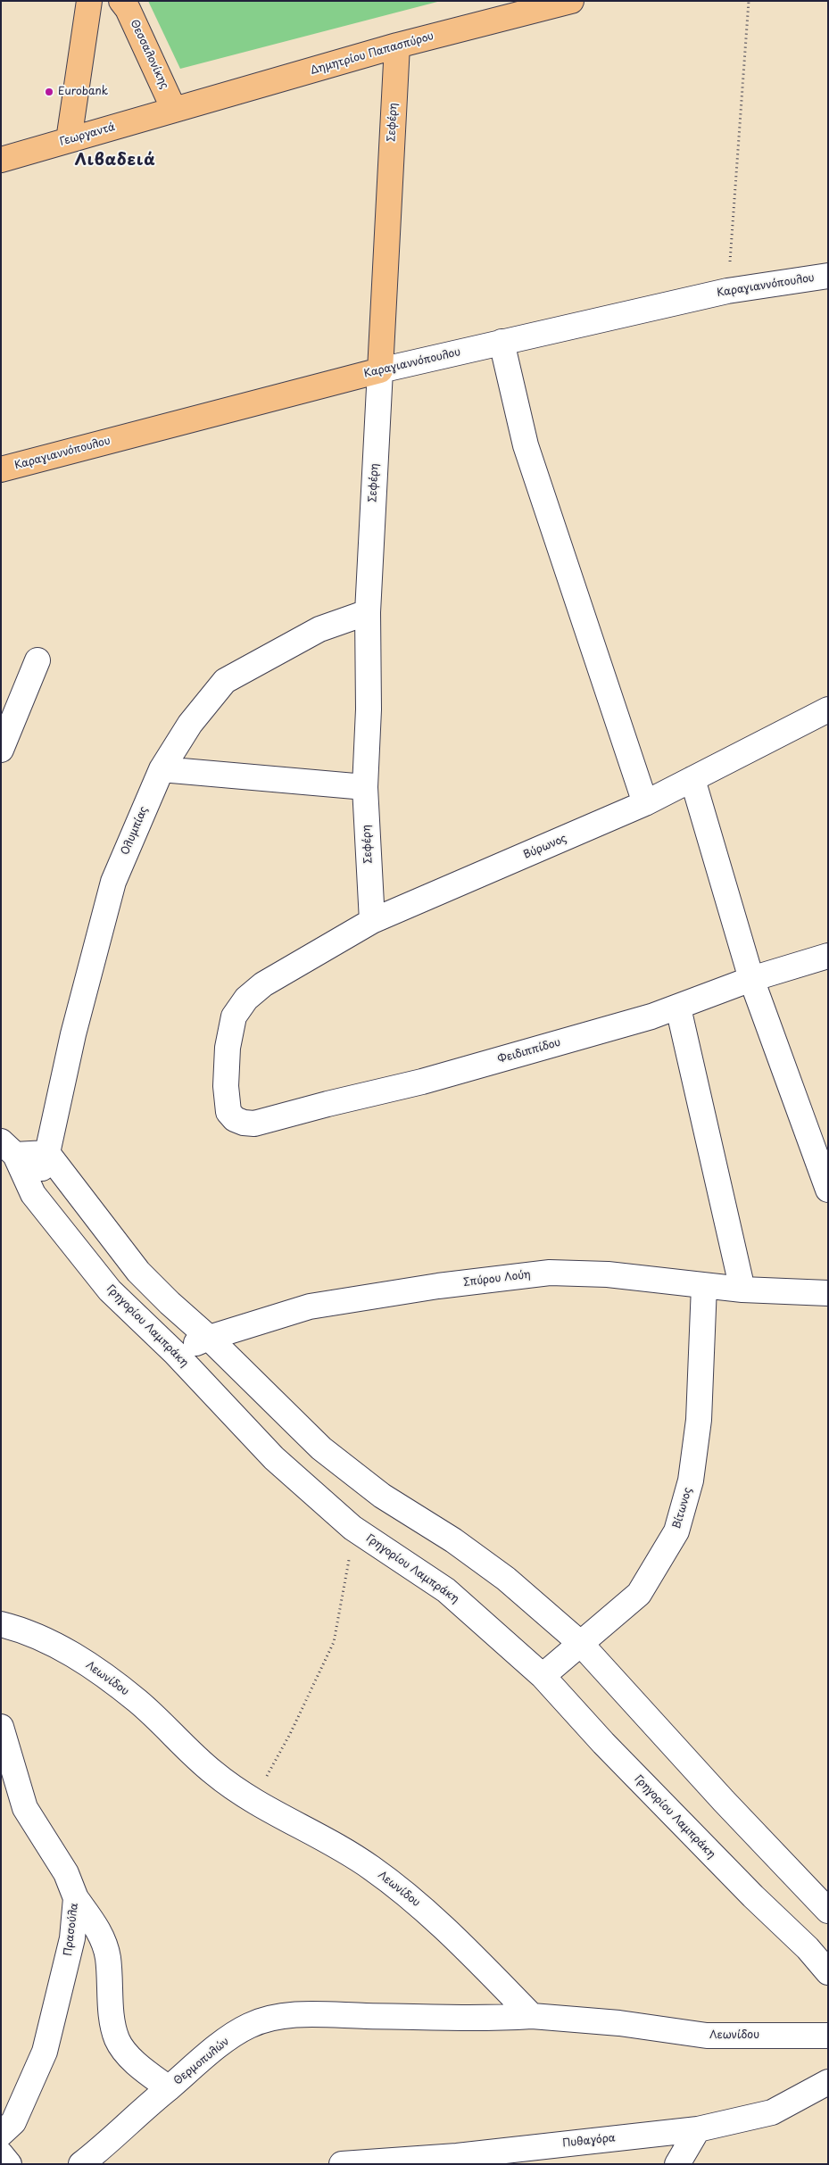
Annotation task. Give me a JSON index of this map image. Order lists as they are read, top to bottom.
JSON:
{
  "streets": {
    "main road": [
      "Δημητρίου Παπασπύρου",
      "Θεσσαλονίκης",
      "Σεφέρη",
      "Γεωργαντά",
      "Καραγιαννόπουλου"
    ],
    "street": [
      "Ολυμπίας",
      "Βύρωνος",
      "Φειδιππίδου",
      "Σπύρου Λούη",
      "Γρηγορίου Λαμπράκη",
      "Βίτωνος",
      "Λεωνίδου",
      "Πρασούλα",
      "Θερμοπυλών",
      "Πυθαγόρα"
    ]
  },
  "crossings": [
    ["Δημητρίου Παπασπύρου", "Θεσσαλονίκης"],
    ["Δημητρίου Παπασπύρου", "Σεφέρη"],
    ["Δημητρίου Παπασπύρου", "Γεωργαντά"],
    ["Θεσσαλονίκης", "Γεωργαντά"],
    ["Σεφέρη", "Καραγιαννόπουλου"],
    ["Σεφέρη", "Ολυμπίας"],
    ["Σεφέρη", "Βύρωνος"],
    ["Ολυμπίας", "Γρηγορίου Λαμπράκη"],
    ["Βύρωνος", "Φειδιππίδου"],
    ["Σπύρου Λούη", "Γρηγορίου Λαμπράκη"],
    ["Σπύρου Λούη", "Βίτωνος"],
    ["Γρηγορίου Λαμπράκη", "Βίτωνος"],
    ["Λεωνίδου", "Θερμοπυλών"],
    ["Πρασούλα", "Θερμοπυλών"]
  ],
  "districts": ["Λιβαδειά"],
  "places": ["Eurobank"]
}
